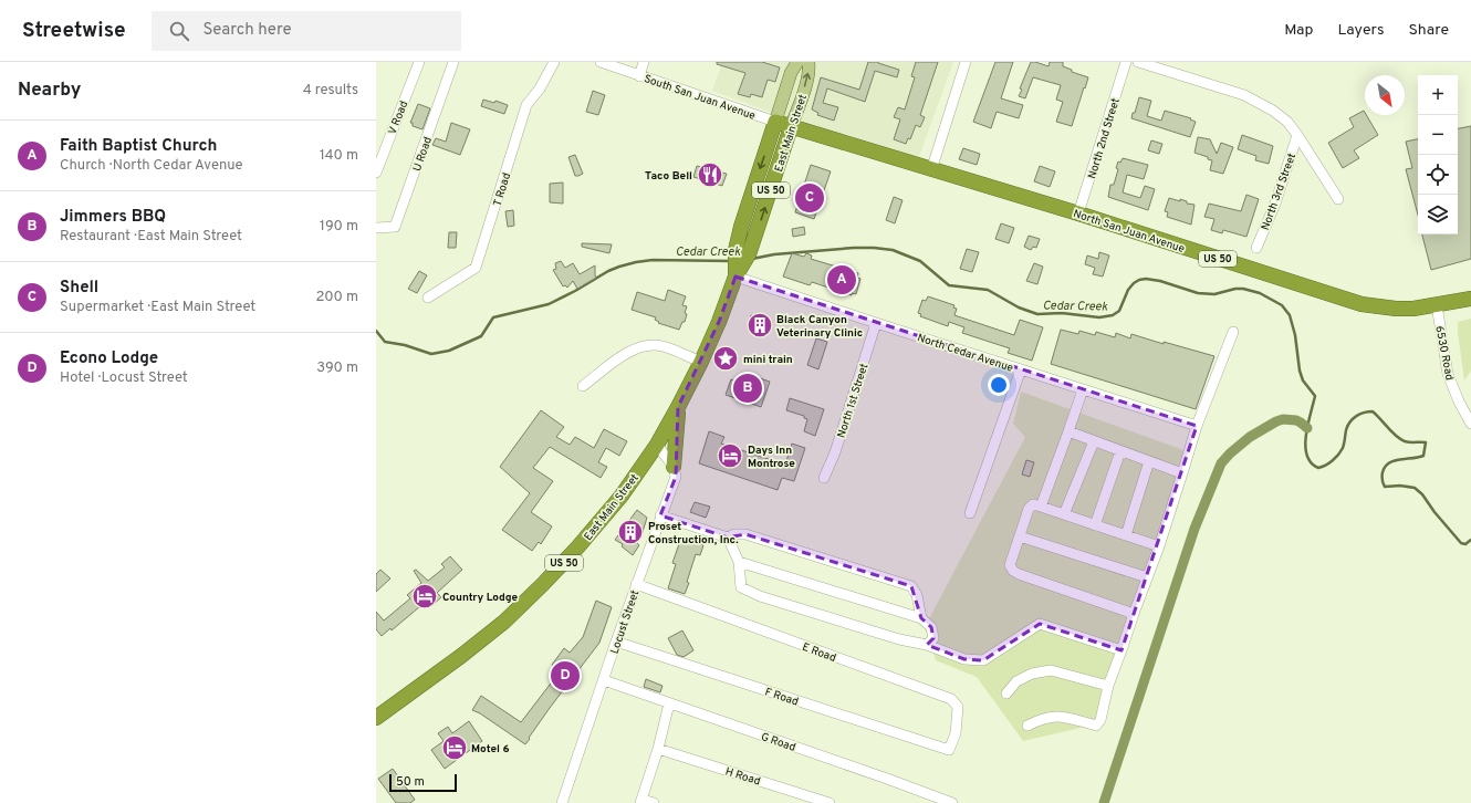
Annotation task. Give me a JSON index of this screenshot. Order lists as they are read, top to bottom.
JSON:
{
  "streets": {
    "highway": ["East Main Street", "US 50", "North San Juan Avenue"],
    "street": [
      "South San Juan Avenue",
      "V Road",
      "North 2nd Street",
      "U Road",
      "T Road",
      "North 3rd Street",
      "North Cedar Avenue",
      "6530 Road",
      "North 1st Street",
      "Locust Street",
      "E Road",
      "F Road",
      "G Road",
      "H Road"
    ]
  },
  "crossings": [
    ["South San Juan Avenue", "East Main Street"],
    ["South San Juan Avenue", "US 50"],
    ["East Main Street", "US 50"],
    ["East Main Street", "North San Juan Avenue"],
    ["East Main Street", "North Cedar Avenue"],
    ["North 2nd Street", "North San Juan Avenue"],
    ["US 50", "North San Juan Avenue"],
    ["North San Juan Avenue", "6530 Road"],
    ["North Cedar Avenue", "North 1st Street"],
    ["Locust Street", "E Road"],
    ["Locust Street", "F Road"],
    ["Locust Street", "G Road"],
    ["E Road", "F Road"]
  ],
  "water": ["Cedar Creek"],
  "places": {
    "restaurant": ["Taco Bell"],
    "building": ["Black Canyon Veterinary Clinic", "Proset Construction, Inc."],
    "place": ["mini train"],
    "hotel": ["Days Inn Montrose", "Country Lodge", "Motel 6"]
  },
  "scale_bar": "50 m",
  "north": "bottom right",
  "page": {
    "header": "Streetwise",
    "search": "Search here",
    "nav": ["Map", "Layers", "Share"],
    "heading": ["Nearby", "4 results"],
    "map_buttons": ["+", "−"],
    "list": [
      {
        "mark": "A",
        "name": "Faith Baptist Church",
        "note": "Church · North Cedar Avenue",
        "value": "140 m"
      },
      {
        "mark": "B",
        "name": "Jimmers BBQ",
        "note": "Restaurant · East Main Street",
        "value": "190 m"
      },
      {
        "mark": "C",
        "name": "Shell",
        "note": "Supermarket · East Main Street",
        "value": "200 m"
      },
      {
        "mark": "D",
        "name": "Econo Lodge",
        "note": "Hotel · Locust Street",
        "value": "390 m"
      }
    ],
    "pins": [
      "C",
      "A",
      "B",
      "D"
    ],
    "scale": "50 m"
  }
}
